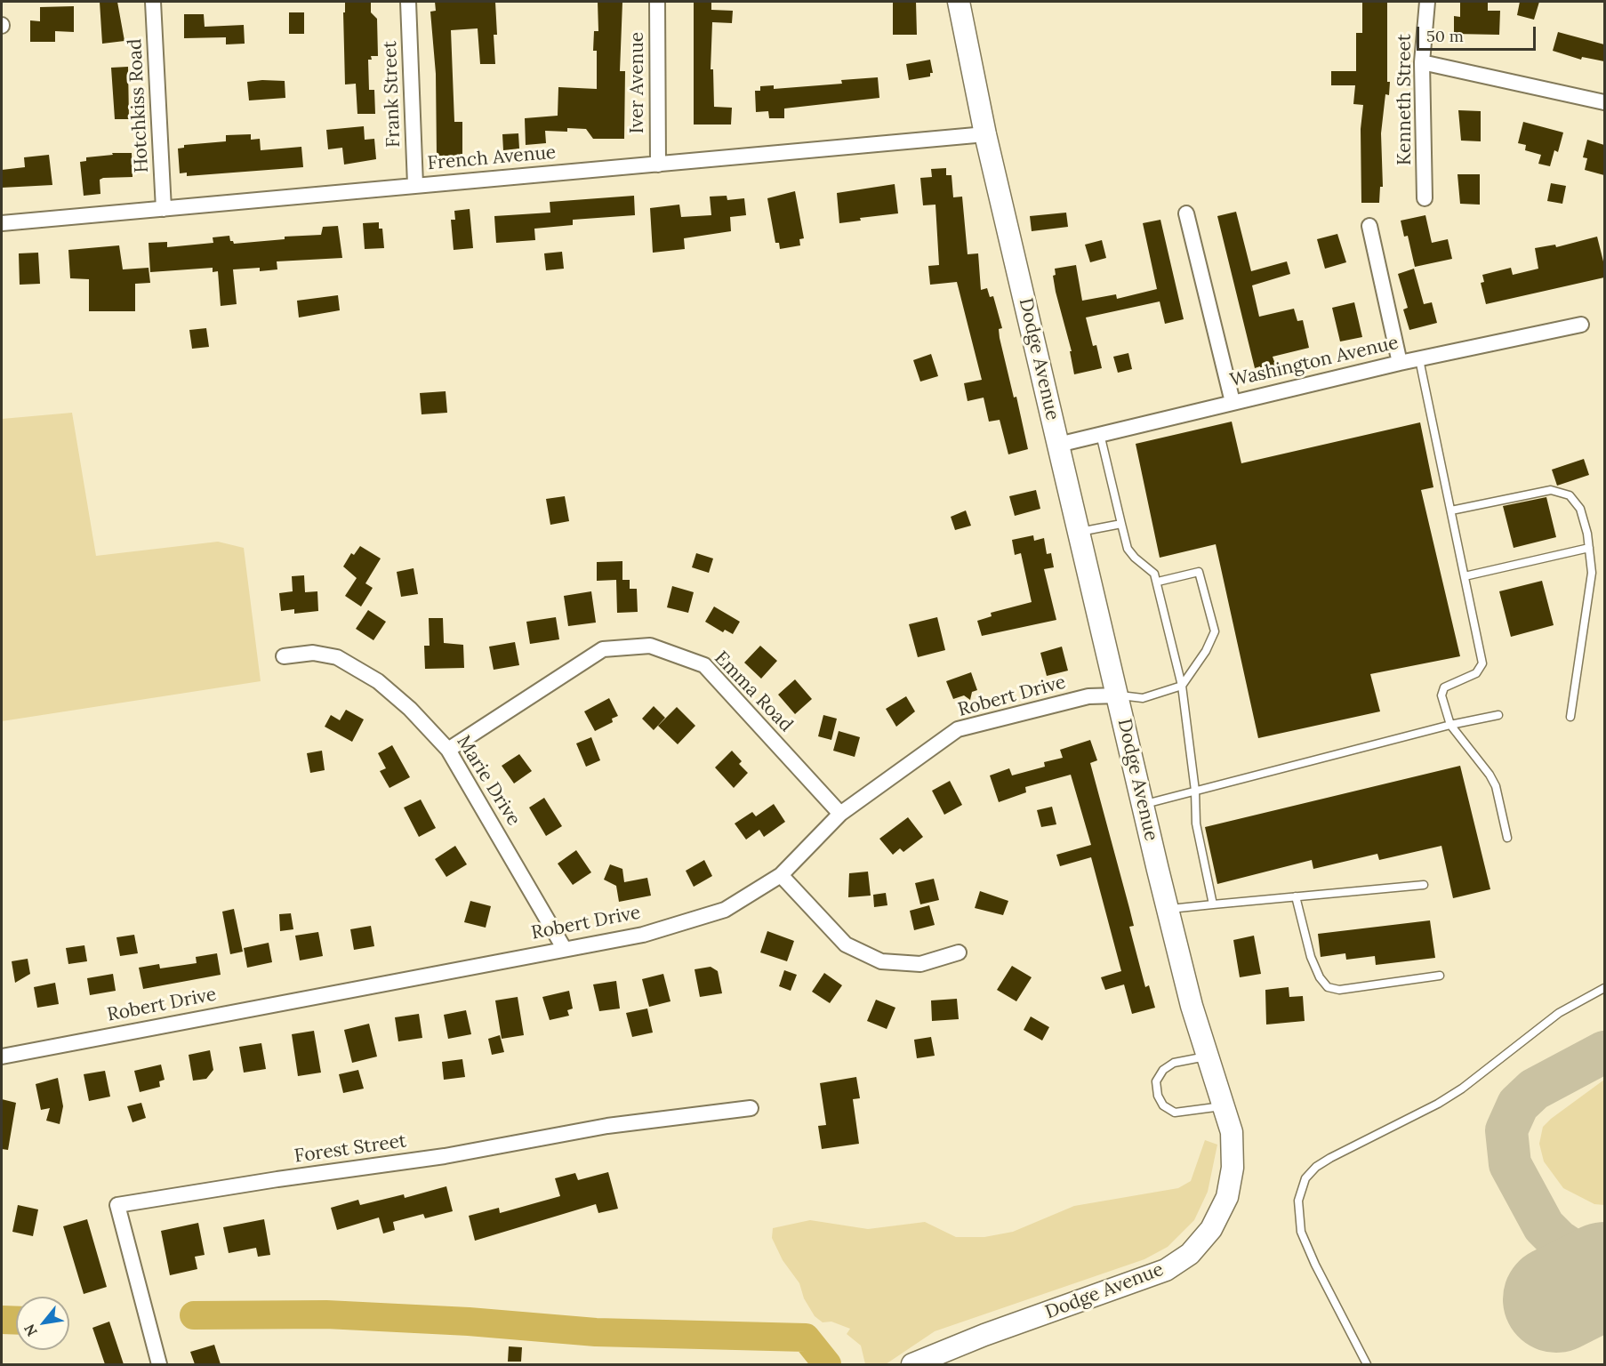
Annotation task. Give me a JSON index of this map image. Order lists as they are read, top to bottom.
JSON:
{
  "streets": {
    "main road": ["Dodge Avenue"],
    "street": [
      "Iver Avenue",
      "Frank Street",
      "Kenneth Street",
      "Hotchkiss Road",
      "French Avenue",
      "Washington Avenue",
      "Emma Road",
      "Robert Drive",
      "Marie Drive",
      "Forest Street"
    ]
  },
  "crossings": [
    ["Iver Avenue", "French Avenue"],
    ["Frank Street", "French Avenue"],
    ["Hotchkiss Road", "French Avenue"],
    ["French Avenue", "Dodge Avenue"],
    ["Dodge Avenue", "Washington Avenue"],
    ["Dodge Avenue", "Robert Drive"],
    ["Emma Road", "Robert Drive"],
    ["Emma Road", "Marie Drive"],
    ["Robert Drive", "Marie Drive"]
  ],
  "scale_bar": "50 m",
  "north": "bottom left"
}
